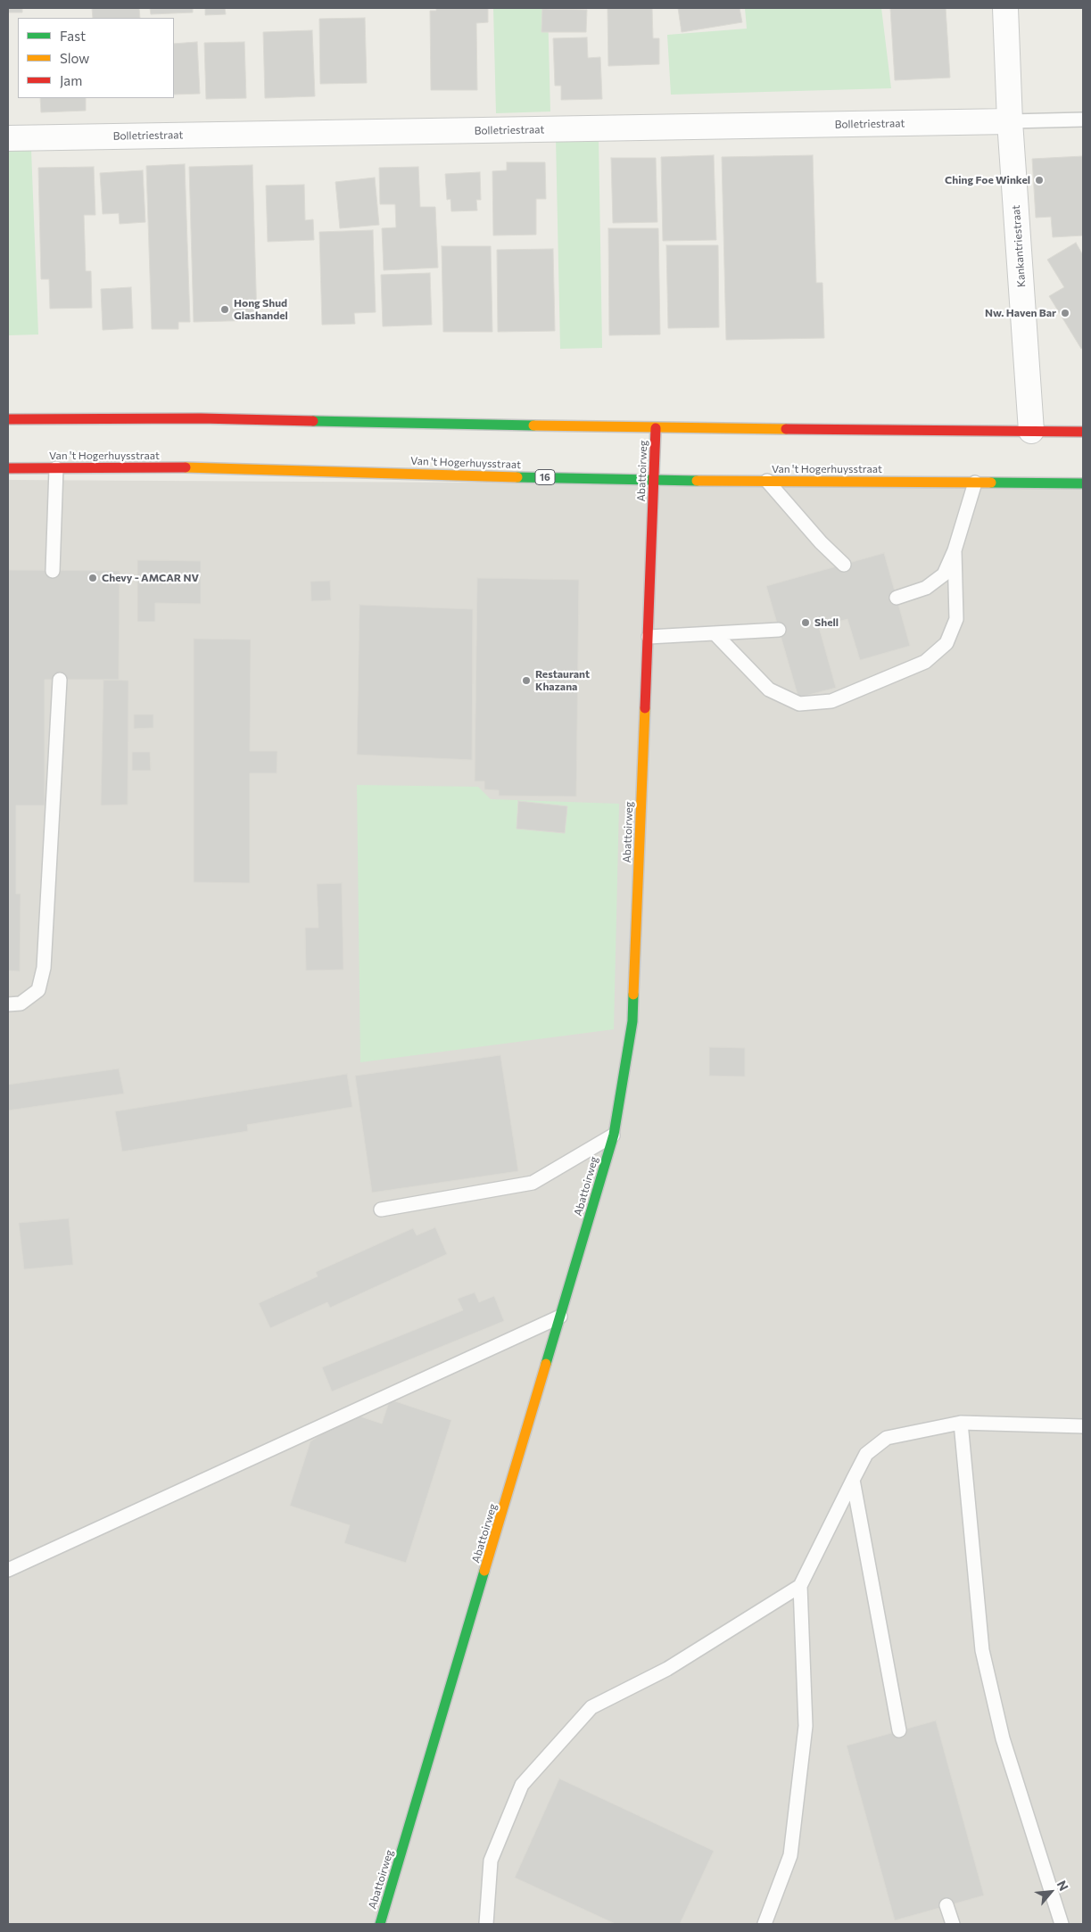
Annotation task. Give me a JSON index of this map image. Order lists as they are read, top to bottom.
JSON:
{
  "streets": {
    "main road": ["Van 't Hogerhuysstraat", "Abattoirweg", "16"],
    "street": ["Bolletriestraat", "Kankantriestraat"]
  },
  "crossings": [
    ["Bolletriestraat", "Kankantriestraat"],
    ["Van 't Hogerhuysstraat", "Abattoirweg"]
  ],
  "places": [
    "Ching Foe Winkel",
    "Hong Shud Glashandel",
    "Nw. Haven Bar",
    "Chevy - AMCAR NV",
    "Shell",
    "Restaurant Khazana"
  ],
  "legend": ["Fast", "Slow", "Jam"],
  "north": "top right"
}
